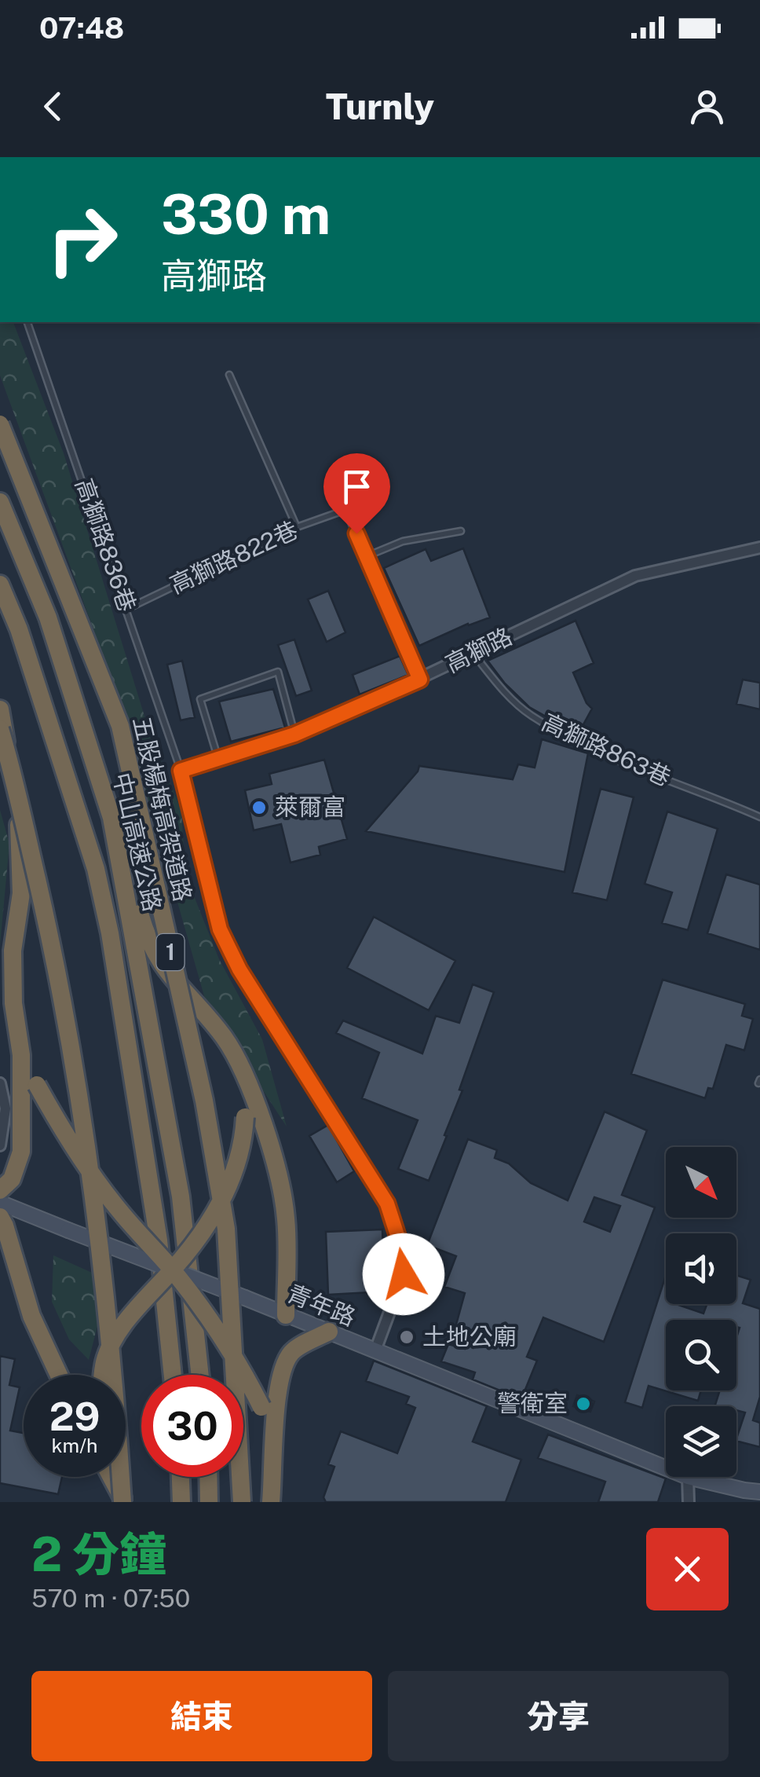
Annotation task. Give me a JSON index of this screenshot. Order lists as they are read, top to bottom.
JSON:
{
  "streets": {
    "highway": ["五股楊梅高架道路", "中山高速公路", "1"],
    "street": ["高獅路", "青年路"],
    "lane": ["高獅路836巷", "高獅路822巷", "高獅路863巷"]
  },
  "crossings": [
    ["高獅路836巷", "高獅路822巷"],
    ["高獅路836巷", "高獅路"],
    ["高獅路822巷", "高獅路"],
    ["高獅路", "高獅路863巷"]
  ],
  "places": ["萊爾富", "土地公廟", "警衛室"],
  "north": "bottom right",
  "page": {
    "status": "07:48",
    "header": "Turnly",
    "turn": ["330 m", "高獅路"],
    "speed": "29 km/h",
    "limit": "30",
    "heading": ["2 分鐘", "570 m · 07:50"],
    "buttons": ["結束", "分享"]
  }
}
